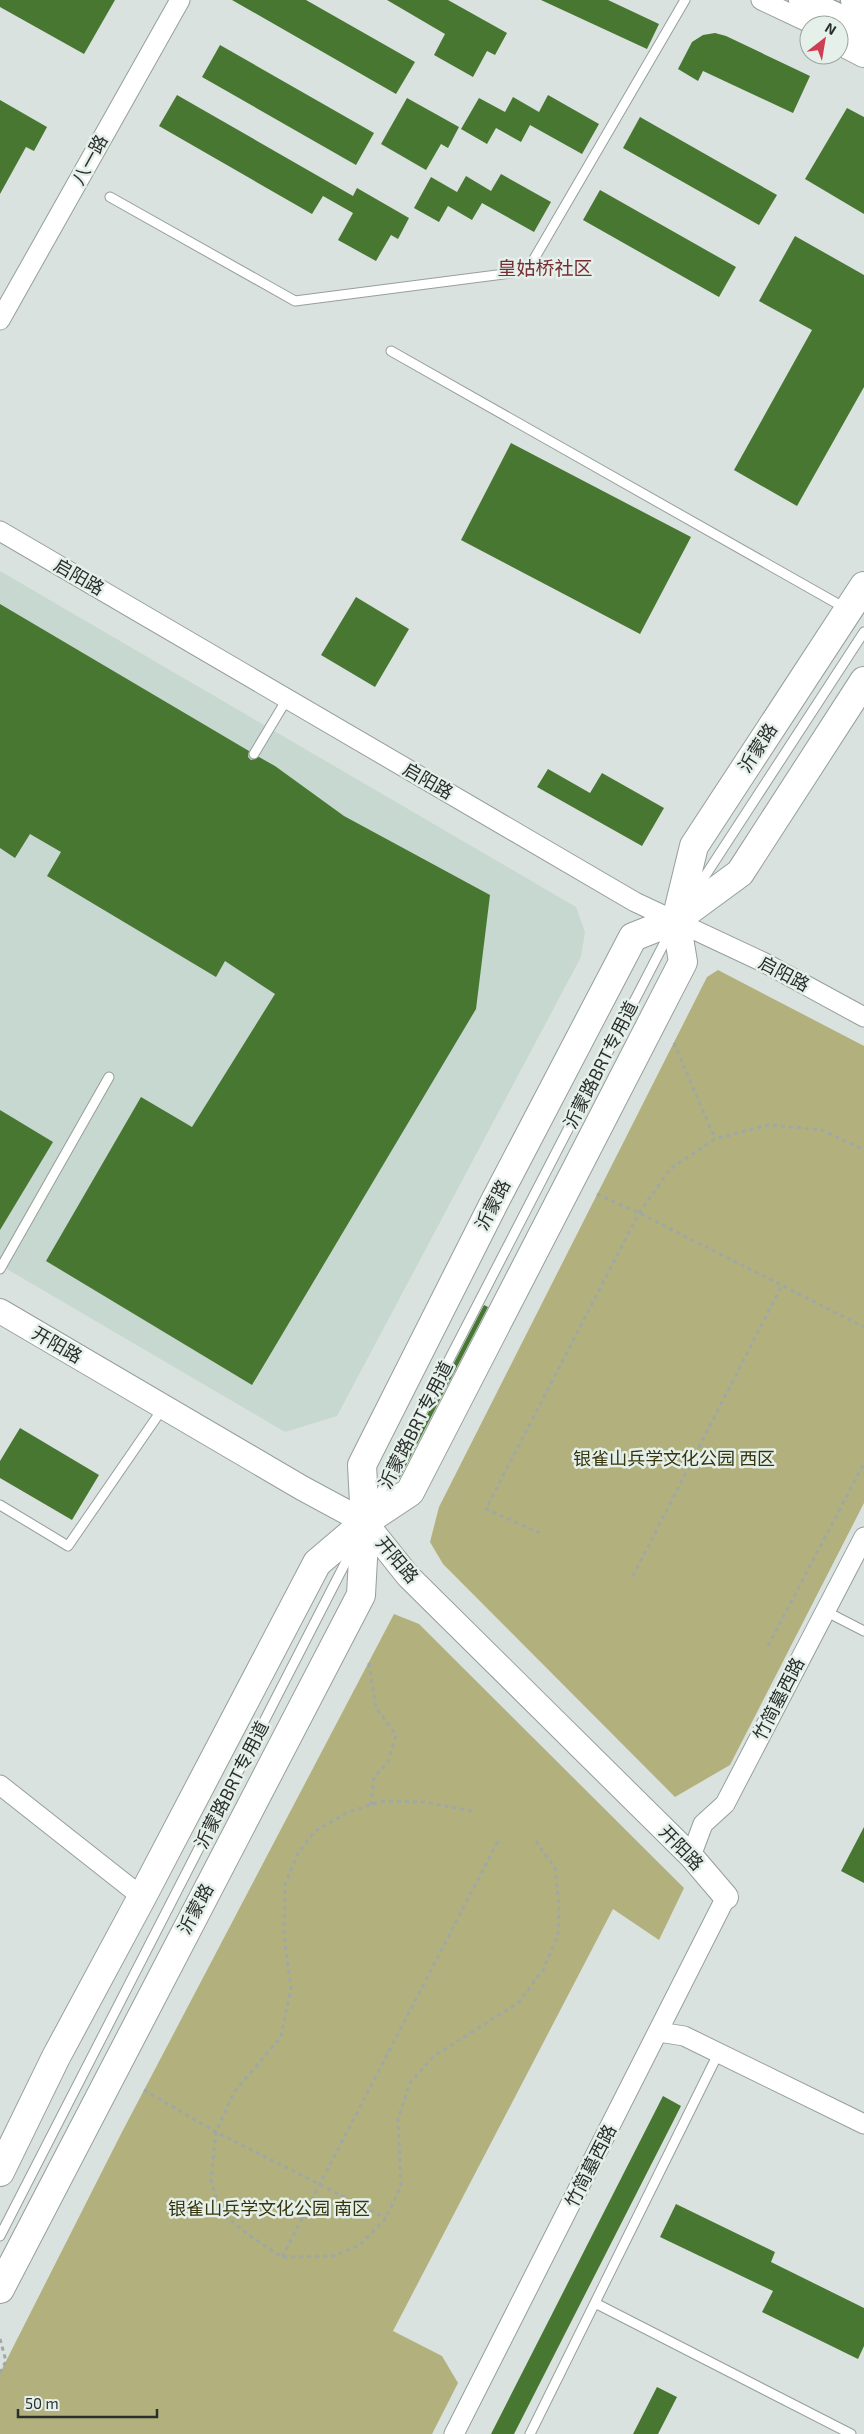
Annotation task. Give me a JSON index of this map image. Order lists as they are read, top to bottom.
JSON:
{
  "streets": {
    "main road": ["沂蒙路"],
    "street": [
      "八一路",
      "启阳路",
      "开阳路",
      "竹简墓西路"
    ],
    "lane": ["沂蒙路BRT专用道"]
  },
  "crossings": [
    ["启阳路", "沂蒙路"],
    ["沂蒙路", "沂蒙路BRT专用道"],
    ["沂蒙路", "开阳路"],
    ["沂蒙路BRT专用道", "开阳路"],
    ["开阳路", "竹简墓西路"]
  ],
  "districts": ["皇姑桥社区"],
  "parks": ["银雀山兵学文化公园 西区", "银雀山兵学文化公园 南区"],
  "scale_bar": "50 m",
  "north": "top right"
}
